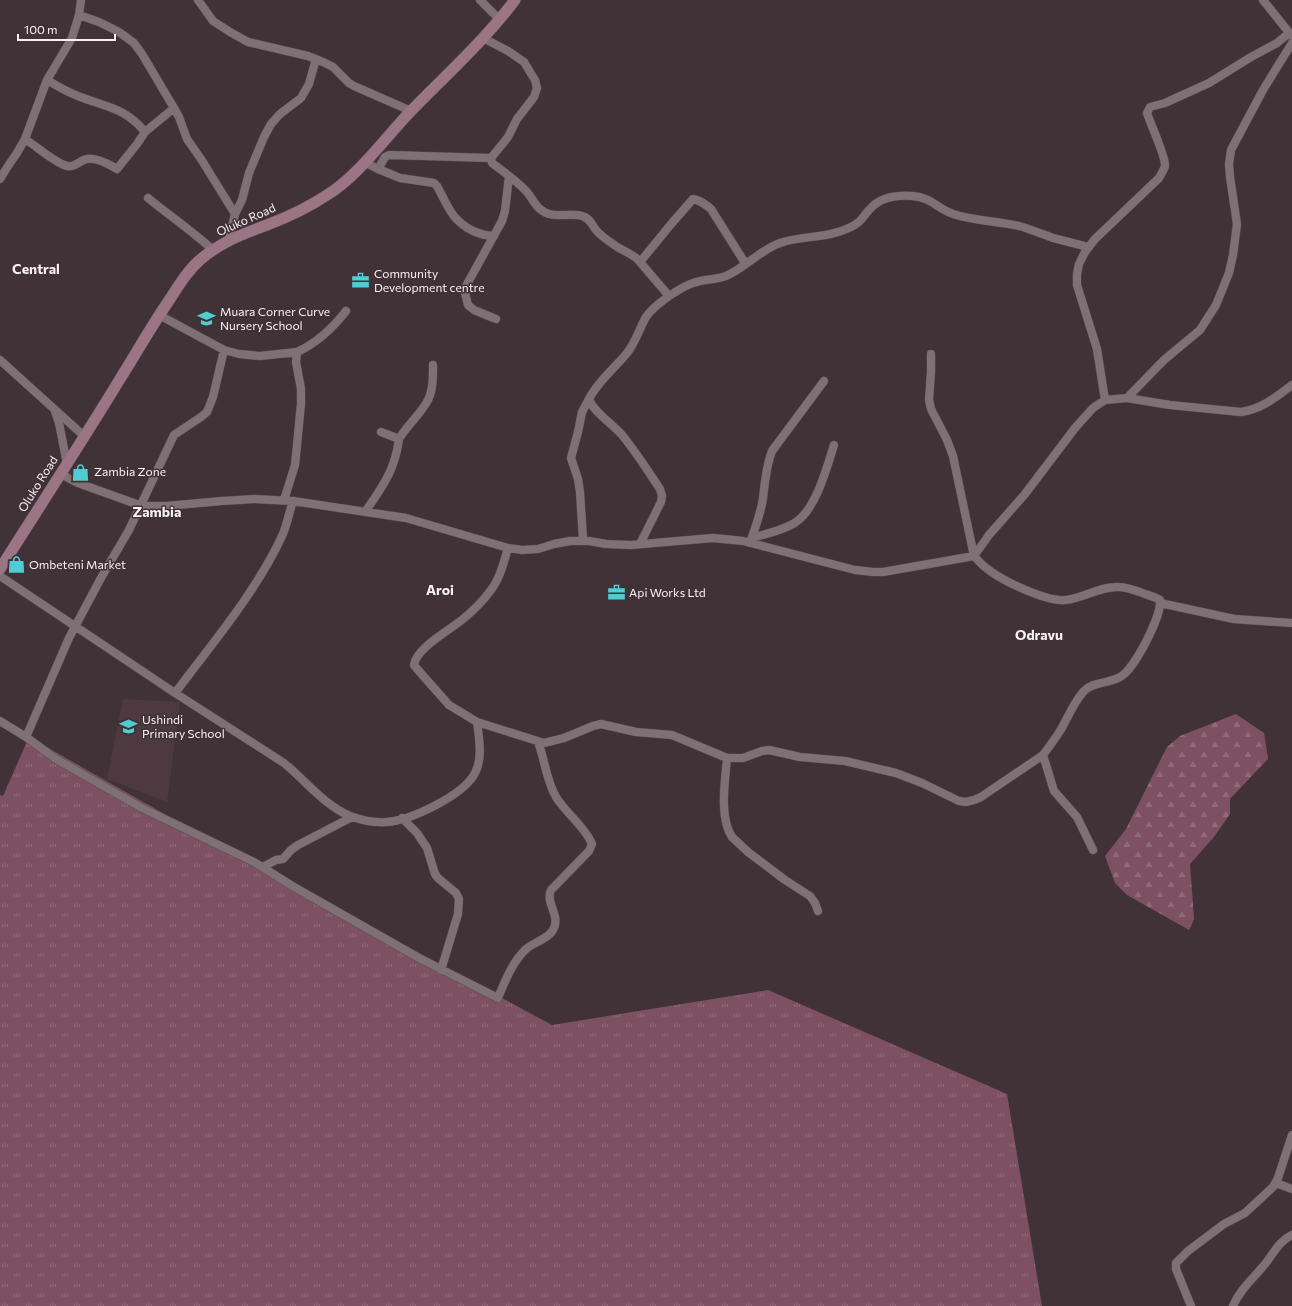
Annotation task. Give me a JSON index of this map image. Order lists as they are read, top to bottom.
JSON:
{
  "streets": {
    "main road": ["Oluko Road"]
  },
  "districts": [
    "Central",
    "Zambia",
    "Aroi",
    "Odravu"
  ],
  "places": {
    "office": ["Community Development centre", "Api Works Ltd"],
    "school or university": ["Muara Corner Curve Nursery School", "Ushindi Primary School"],
    "shop": ["Zambia Zone", "Ombeteni Market"]
  },
  "scale_bar": "100 m"
}
